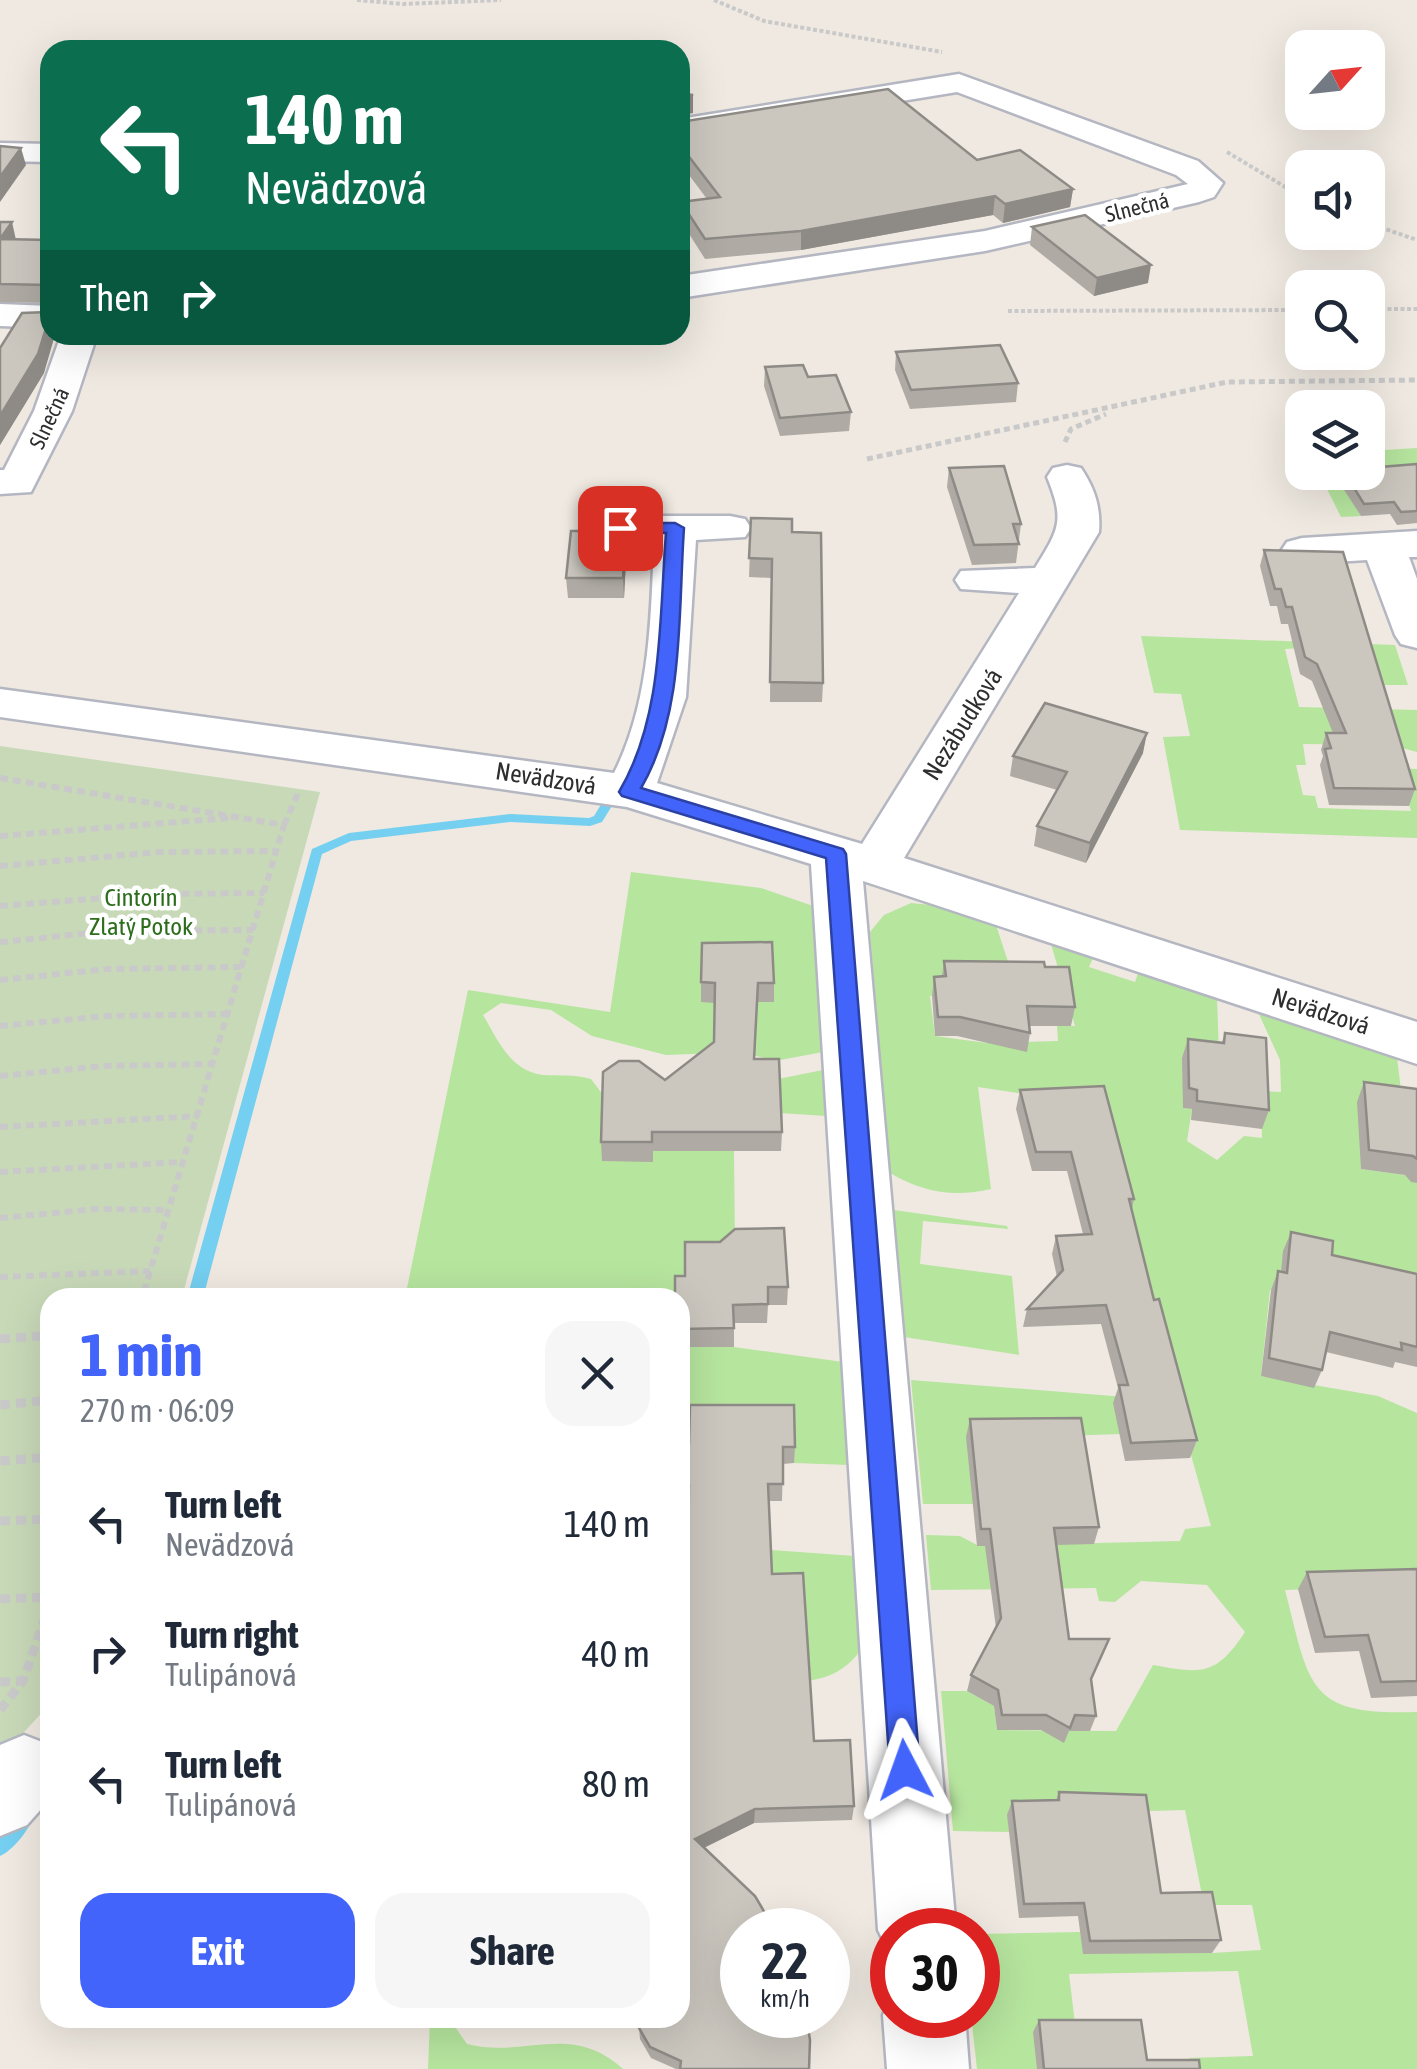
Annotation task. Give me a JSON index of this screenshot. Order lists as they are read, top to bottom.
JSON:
{
  "streets": {
    "street": ["Slnečná", "Nezábudková", "Nevädzová"]
  },
  "crossings": [
    ["Nezábudková", "Nevädzová"]
  ],
  "parks": ["Cintorín Zlatý Potok"],
  "north": "top right",
  "page": {
    "turn": ["140 m", "Nevädzová"],
    "then": "Then",
    "heading": ["1 min", "270 m · 06:09"],
    "list": [
      {
        "name": "Turn left",
        "note": "Nevädzová",
        "value": "140 m"
      },
      {
        "name": "Turn right",
        "note": "Tulipánová",
        "value": "40 m"
      },
      {
        "name": "Turn left",
        "note": "Tulipánová",
        "value": "80 m"
      }
    ],
    "buttons": ["Exit", "Share"],
    "speed": "22 km/h",
    "limit": "30"
  }
}
